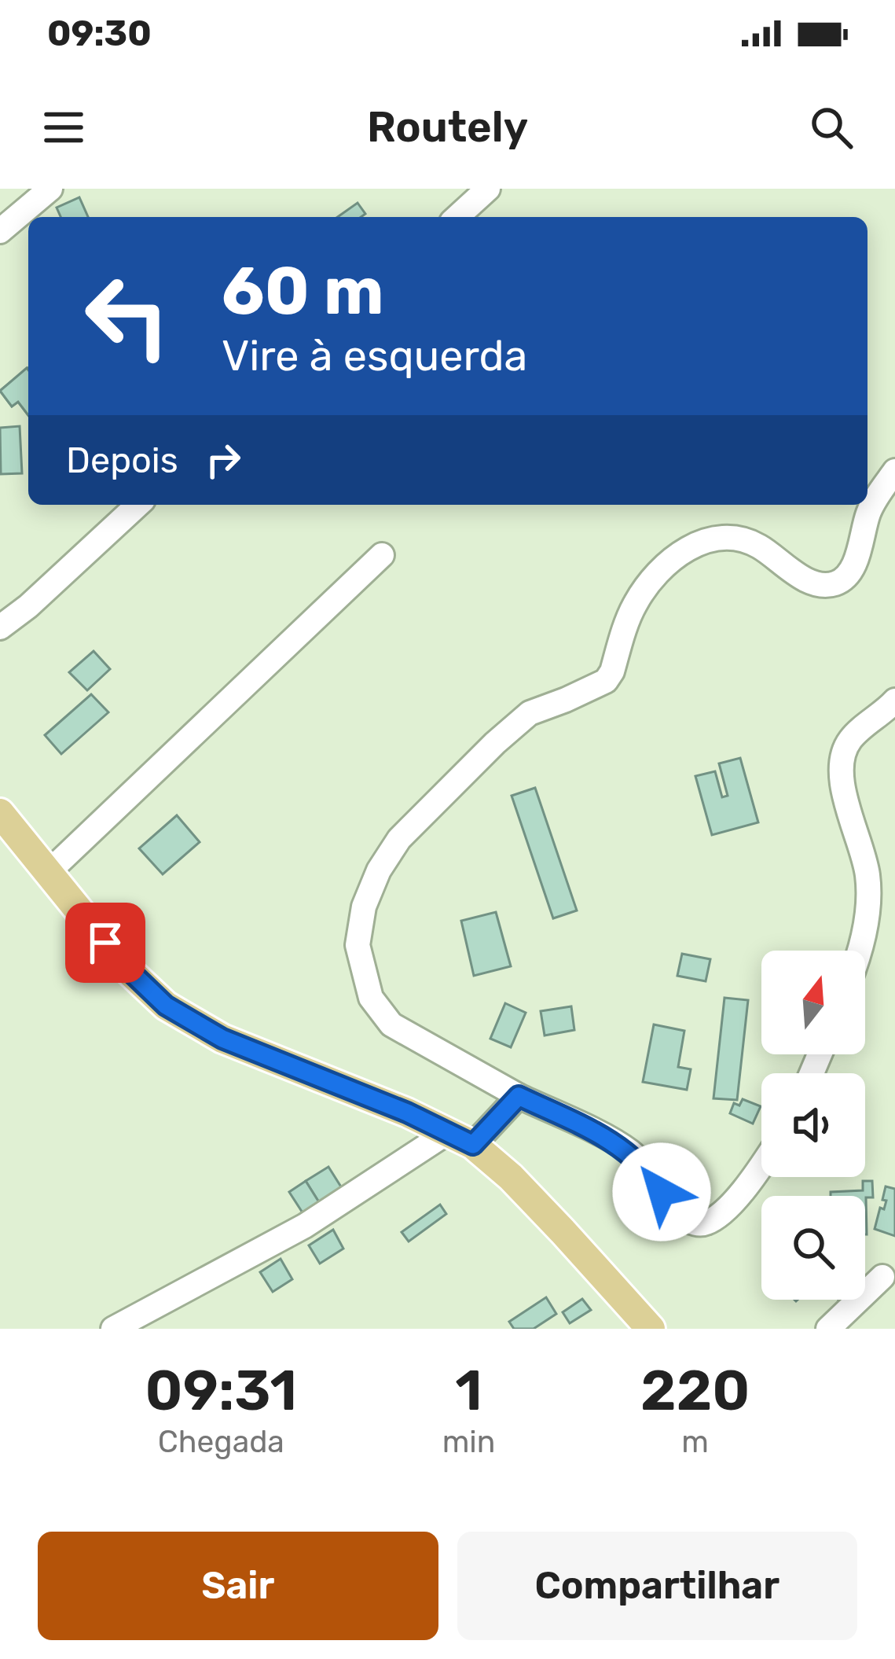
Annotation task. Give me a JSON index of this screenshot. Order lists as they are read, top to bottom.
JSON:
{
  "north": "top",
  "page": {
    "status": "09:30",
    "header": "Routely",
    "turn": ["60 m", "Vire à esquerda"],
    "then": "Depois",
    "eta": [
      "09:31",
      "Chegada",
      "1",
      "min",
      "220",
      "m"
    ],
    "buttons": ["Sair", "Compartilhar"]
  }
}
